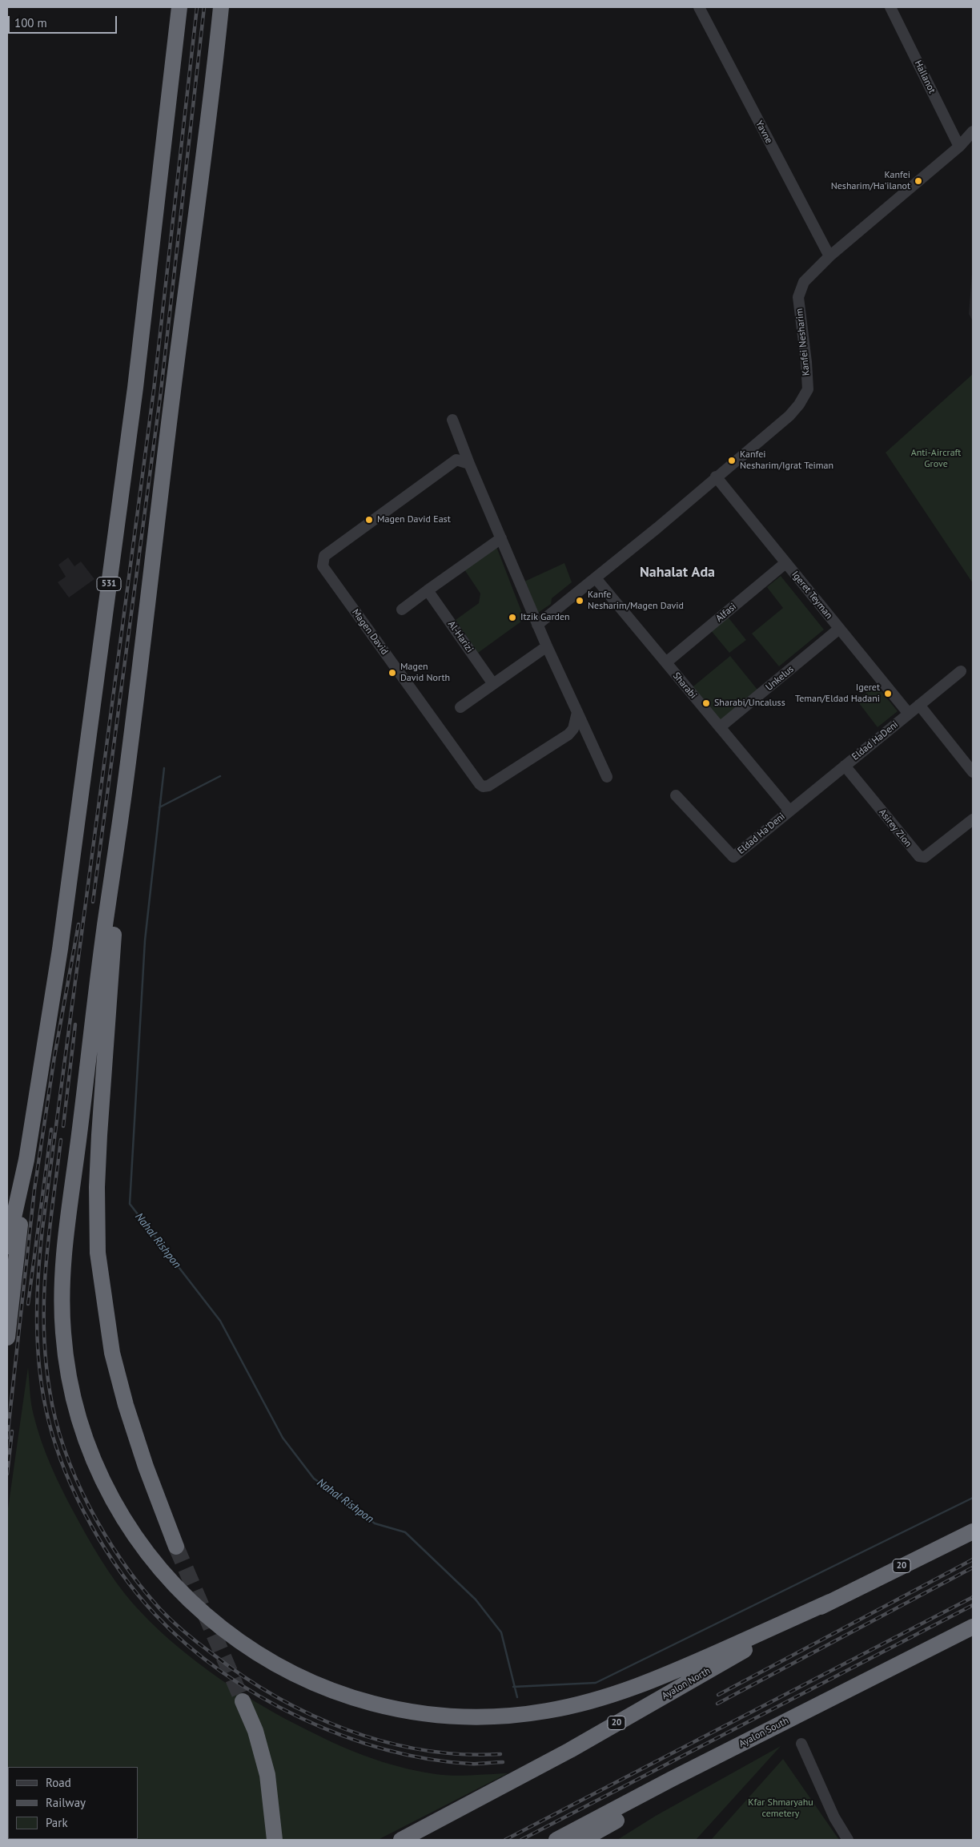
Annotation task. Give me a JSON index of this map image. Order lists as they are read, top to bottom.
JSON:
{
  "streets": {
    "highway": [
      "531",
      "20",
      "Ayalon North",
      "Ayalon South"
    ],
    "street": [
      "HaIlanot",
      "Yavne",
      "Kanfei Nesharim",
      "Igeret Teyman",
      "Alfasi",
      "Magen David",
      "Al-Harizi",
      "Unkelus",
      "Sharabi",
      "Eldad HaDeni",
      "Asirey Zion",
      "Eldad Ha'Deni"
    ]
  },
  "crossings": [
    ["HaIlanot", "Kanfei Nesharim"],
    ["Yavne", "Kanfei Nesharim"],
    ["Kanfei Nesharim", "Igeret Teyman"],
    ["Kanfei Nesharim", "Sharabi"],
    ["Igeret Teyman", "Alfasi"],
    ["Igeret Teyman", "Unkelus"],
    ["Igeret Teyman", "Eldad HaDeni"],
    ["Alfasi", "Sharabi"],
    ["Unkelus", "Sharabi"],
    ["Sharabi", "Eldad HaDeni"],
    ["Sharabi", "Eldad Ha'Deni"],
    ["Eldad HaDeni", "Asirey Zion"],
    ["Eldad HaDeni", "Eldad Ha'Deni"]
  ],
  "districts": ["Nahalat Ada"],
  "water": ["Nahal Rishpon"],
  "parks": ["Anti-Aircraft Grove", "Kfar Shmaryahu cemetery"],
  "places": [
    "Kanfei Nesharim/Ha'ilanot",
    "Kanfei Nesharim/Igrat Teiman",
    "Magen David East",
    "Kanfe Nesharim/Magen David",
    "Itzik Garden",
    "Magen David North",
    "Igeret Teman/Eldad Hadani",
    "Sharabi/Uncaluss"
  ],
  "legend": ["Road", "Railway", "Park"],
  "scale_bar": "100 m"
}
